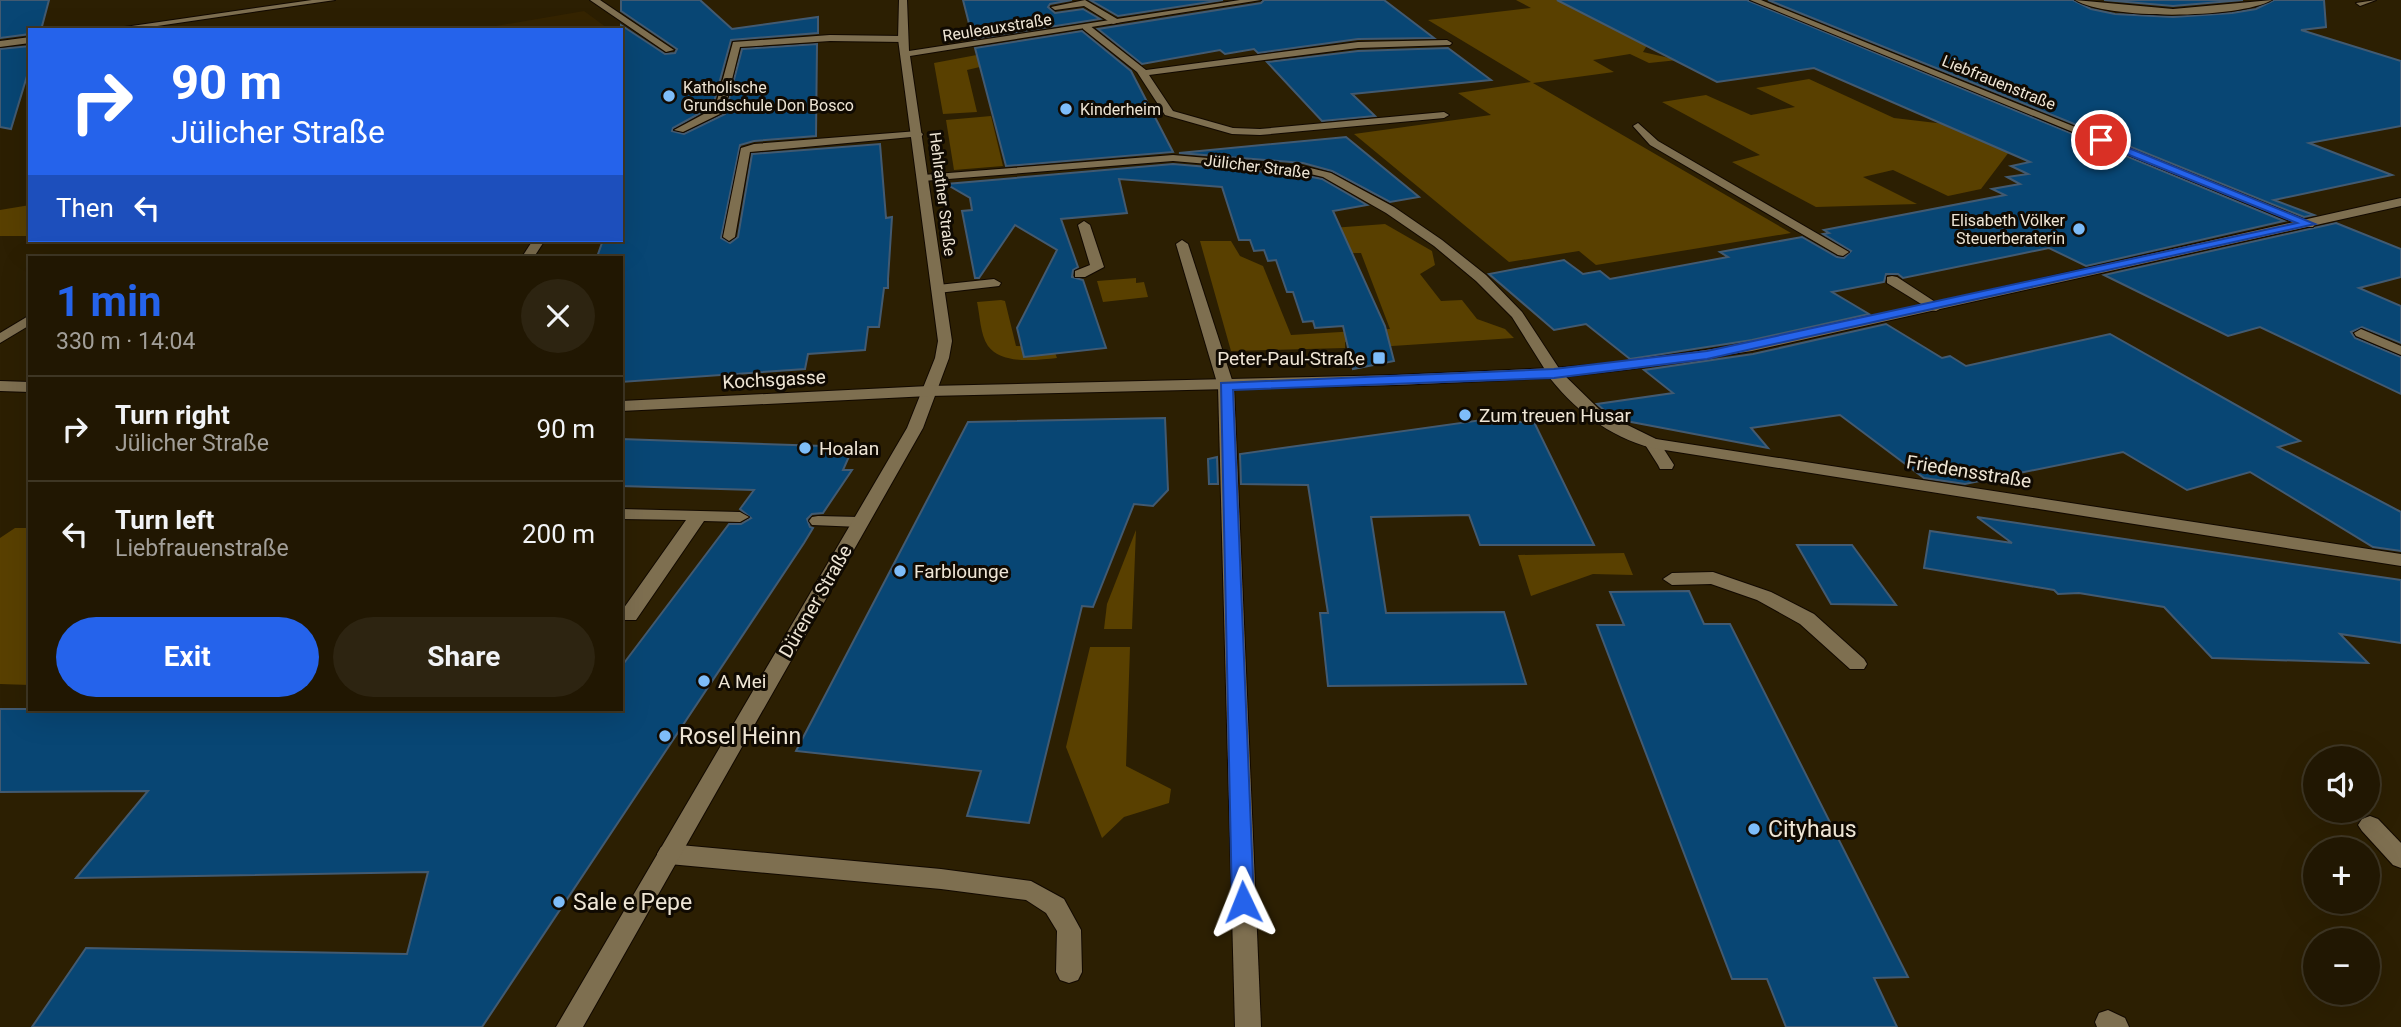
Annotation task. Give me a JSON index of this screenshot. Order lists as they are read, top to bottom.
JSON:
{
  "streets": {
    "street": [
      "Reuleauxstraße",
      "Liebfrauenstraße",
      "Jülicher Straße",
      "Hehlrather Straße",
      "Kochsgasse",
      "Friedensstraße",
      "Dürener Straße"
    ]
  },
  "crossings": [
    ["Reuleauxstraße", "Hehlrather Straße"],
    ["Jülicher Straße", "Hehlrather Straße"],
    ["Jülicher Straße", "Friedensstraße"],
    ["Hehlrather Straße", "Kochsgasse"],
    ["Hehlrather Straße", "Dürener Straße"],
    ["Kochsgasse", "Dürener Straße"]
  ],
  "places": {
    "other": [
      "Katholische Grundschule Don Bosco",
      "Kinderheim",
      "Elisabeth Völker Steuerberaterin",
      "Zum treuen Husar",
      "Hoalan",
      "Farblounge",
      "A Mei",
      "Rosel Heinn",
      "Cityhaus",
      "Sale e Pepe"
    ],
    "transit": ["Peter-Paul-Straße"]
  },
  "page": {
    "turn": ["90 m", "Jülicher Straße"],
    "then": "Then",
    "heading": ["1 min", "330 m · 14:04"],
    "list": [
      {
        "name": "Turn right",
        "note": "Jülicher Straße",
        "value": "90 m"
      },
      {
        "name": "Turn left",
        "note": "Liebfrauenstraße",
        "value": "200 m"
      }
    ],
    "buttons": ["Exit", "Share"],
    "map_buttons": ["+", "−"]
  }
}
